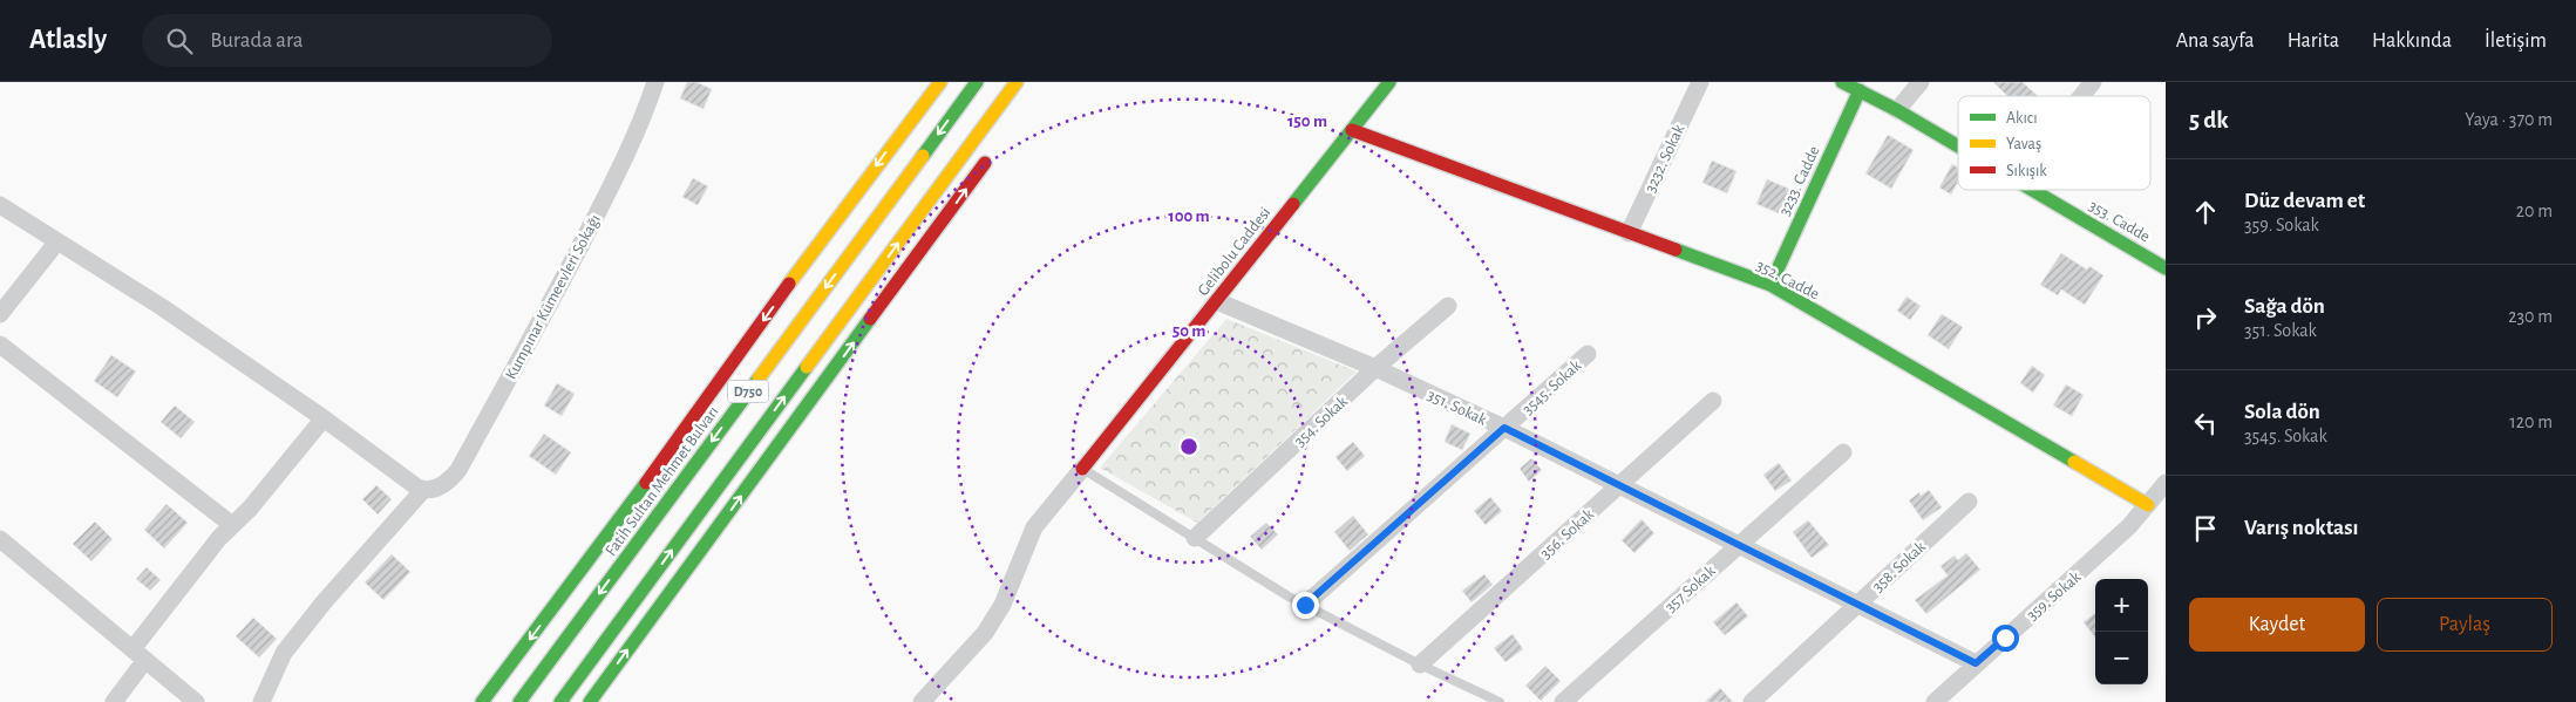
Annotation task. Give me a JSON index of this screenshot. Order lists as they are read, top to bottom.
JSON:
{
  "streets": {
    "main road": [
      "3233. Cadde",
      "353. Cadde",
      "Gelibolu Caddesi",
      "352. Cadde",
      "D750",
      "Fatih Sultan Mehmet Bulvarı"
    ],
    "street": [
      "3232. Sokak",
      "Kumpınar Kümeevleri Sokağı",
      "3545. Sokak",
      "351. Sokak",
      "354. Sokak",
      "356. Sokak",
      "358. Sokak",
      "357 Sokak",
      "359. Sokak"
    ]
  },
  "crossings": [
    ["3232. Sokak", "352. Cadde"],
    ["3233. Cadde", "353. Cadde"],
    ["3233. Cadde", "352. Cadde"],
    ["Gelibolu Caddesi", "352. Cadde"],
    ["Gelibolu Caddesi", "351. Sokak"],
    ["352. Cadde", "359. Sokak"],
    ["3545. Sokak", "351. Sokak"],
    ["351. Sokak", "354. Sokak"],
    ["351. Sokak", "356. Sokak"],
    ["351. Sokak", "358. Sokak"],
    ["351. Sokak", "357 Sokak"],
    ["351. Sokak", "359. Sokak"]
  ],
  "legend": ["Akıcı", "Yavaş", "Sıkışık"],
  "page": {
    "header": "Atlasly",
    "search": "Burada ara",
    "nav": [
      "Ana sayfa",
      "Harita",
      "Hakkında",
      "İletişim"
    ],
    "heading": ["5 dk", "Yaya · 370 m"],
    "list": [
      ["Düz devam et", "359. Sokak", "20 m"],
      ["Sağa dön", "351. Sokak", "230 m"],
      ["Sola dön", "3545. Sokak", "120 m"],
      "Varış noktası"
    ],
    "map_buttons": ["+", "−"],
    "buttons": ["Kaydet", "Paylaş"]
  },
  "rings": ["150 m", "100 m", "50 m"]
}
